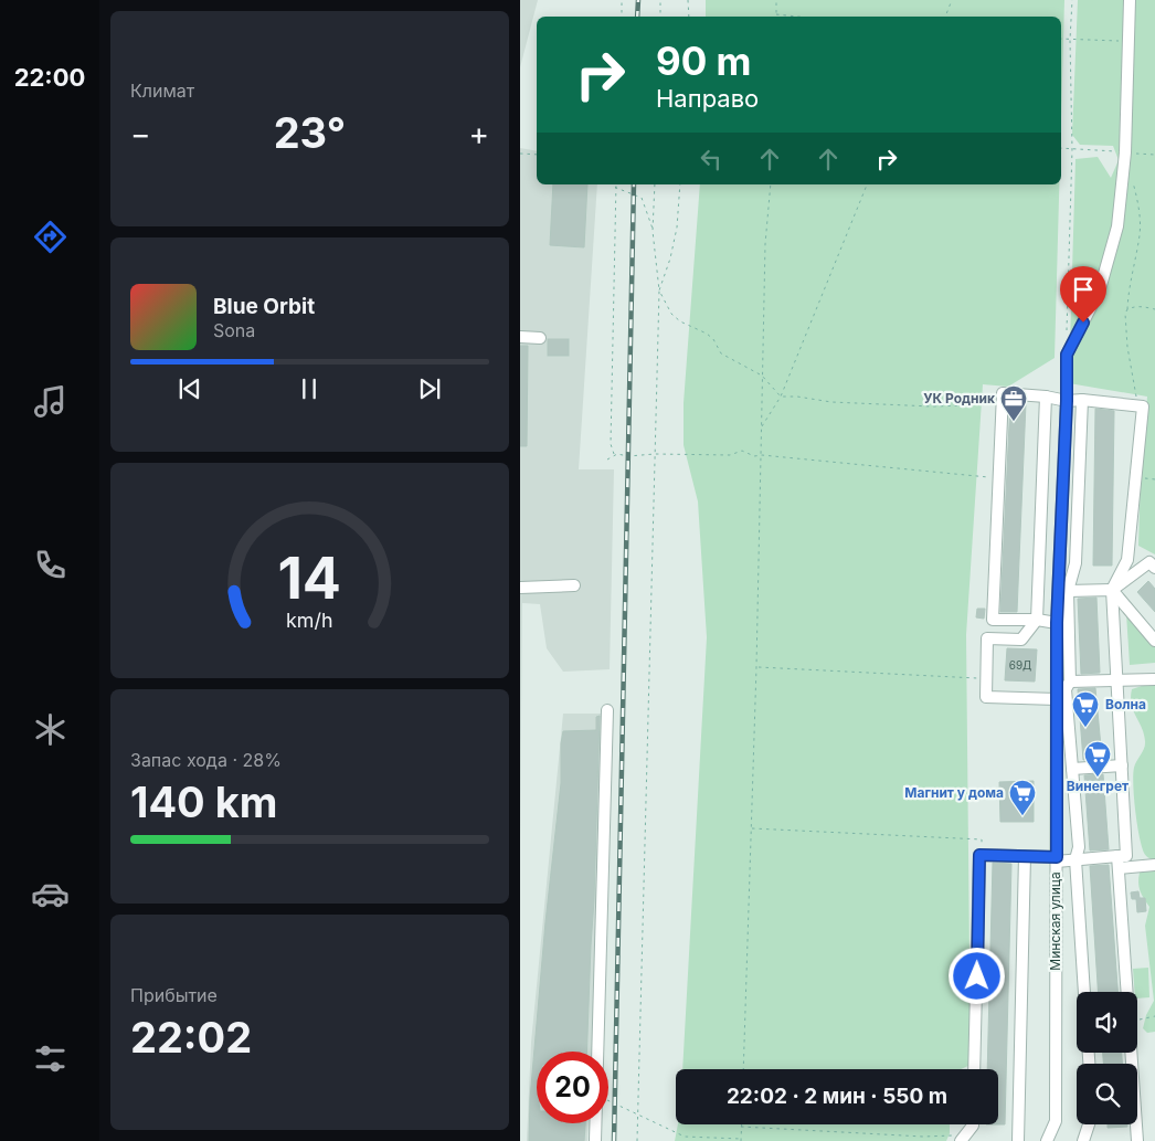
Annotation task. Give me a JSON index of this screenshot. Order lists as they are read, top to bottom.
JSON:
{
  "streets": {
    "street": ["Минская улица"]
  },
  "places": {
    "office": ["УК Родник"],
    "supermarket": ["Волна", "Винегрет", "Магнит у дома"]
  },
  "house_numbers": ["69Д"],
  "page": {
    "tabs": "22:00",
    "tile": [
      "Климат",
      ["Запас хода · 28%", "140 km"],
      ["Прибытие", "22:02"]
    ],
    "turn": ["90 m", "Направо"],
    "heat": ["−", "23°", "+"],
    "song": ["Blue Orbit", "Sona"],
    "limit": "20",
    "trip": "22:02 · 2 мин · 550 m",
    "gauge": ["14", "km/h"]
  }
}
